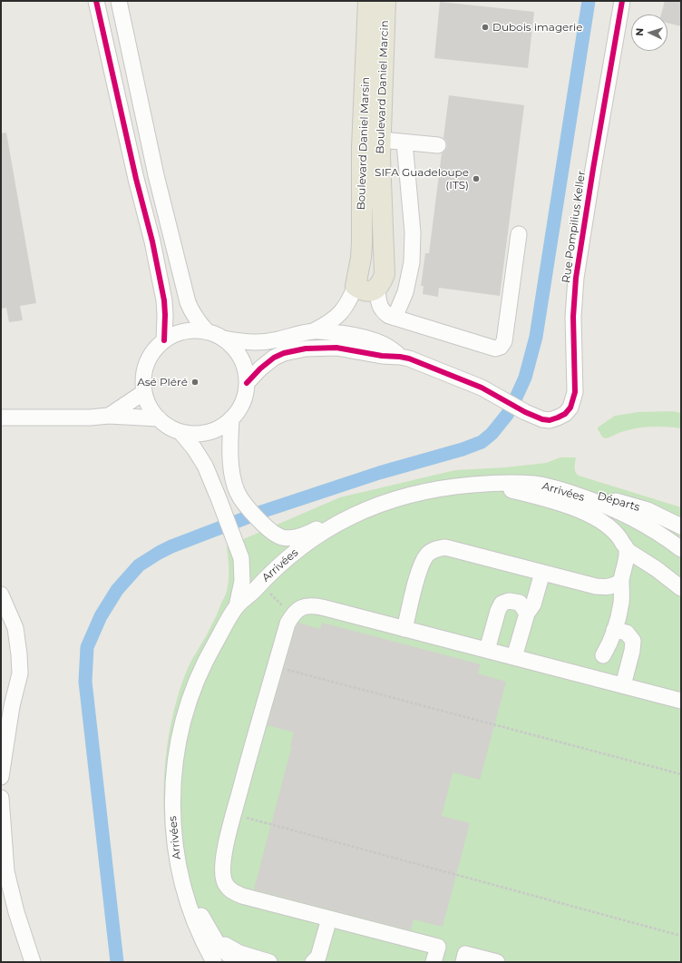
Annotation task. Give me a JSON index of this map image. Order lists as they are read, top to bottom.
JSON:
{
  "streets": {
    "main road": ["Boulevard Daniel Marcin", "Boulevard Daniel Marsin"],
    "street": ["Rue Pompilius Keller", "Arrivées", "Départs"]
  },
  "crossings": [
    ["Arrivées", "Départs"]
  ],
  "places": ["Dubois imagerie", "SIFA Guadeloupe (ITS)", "Asé Pléré"],
  "north": "left"
}
